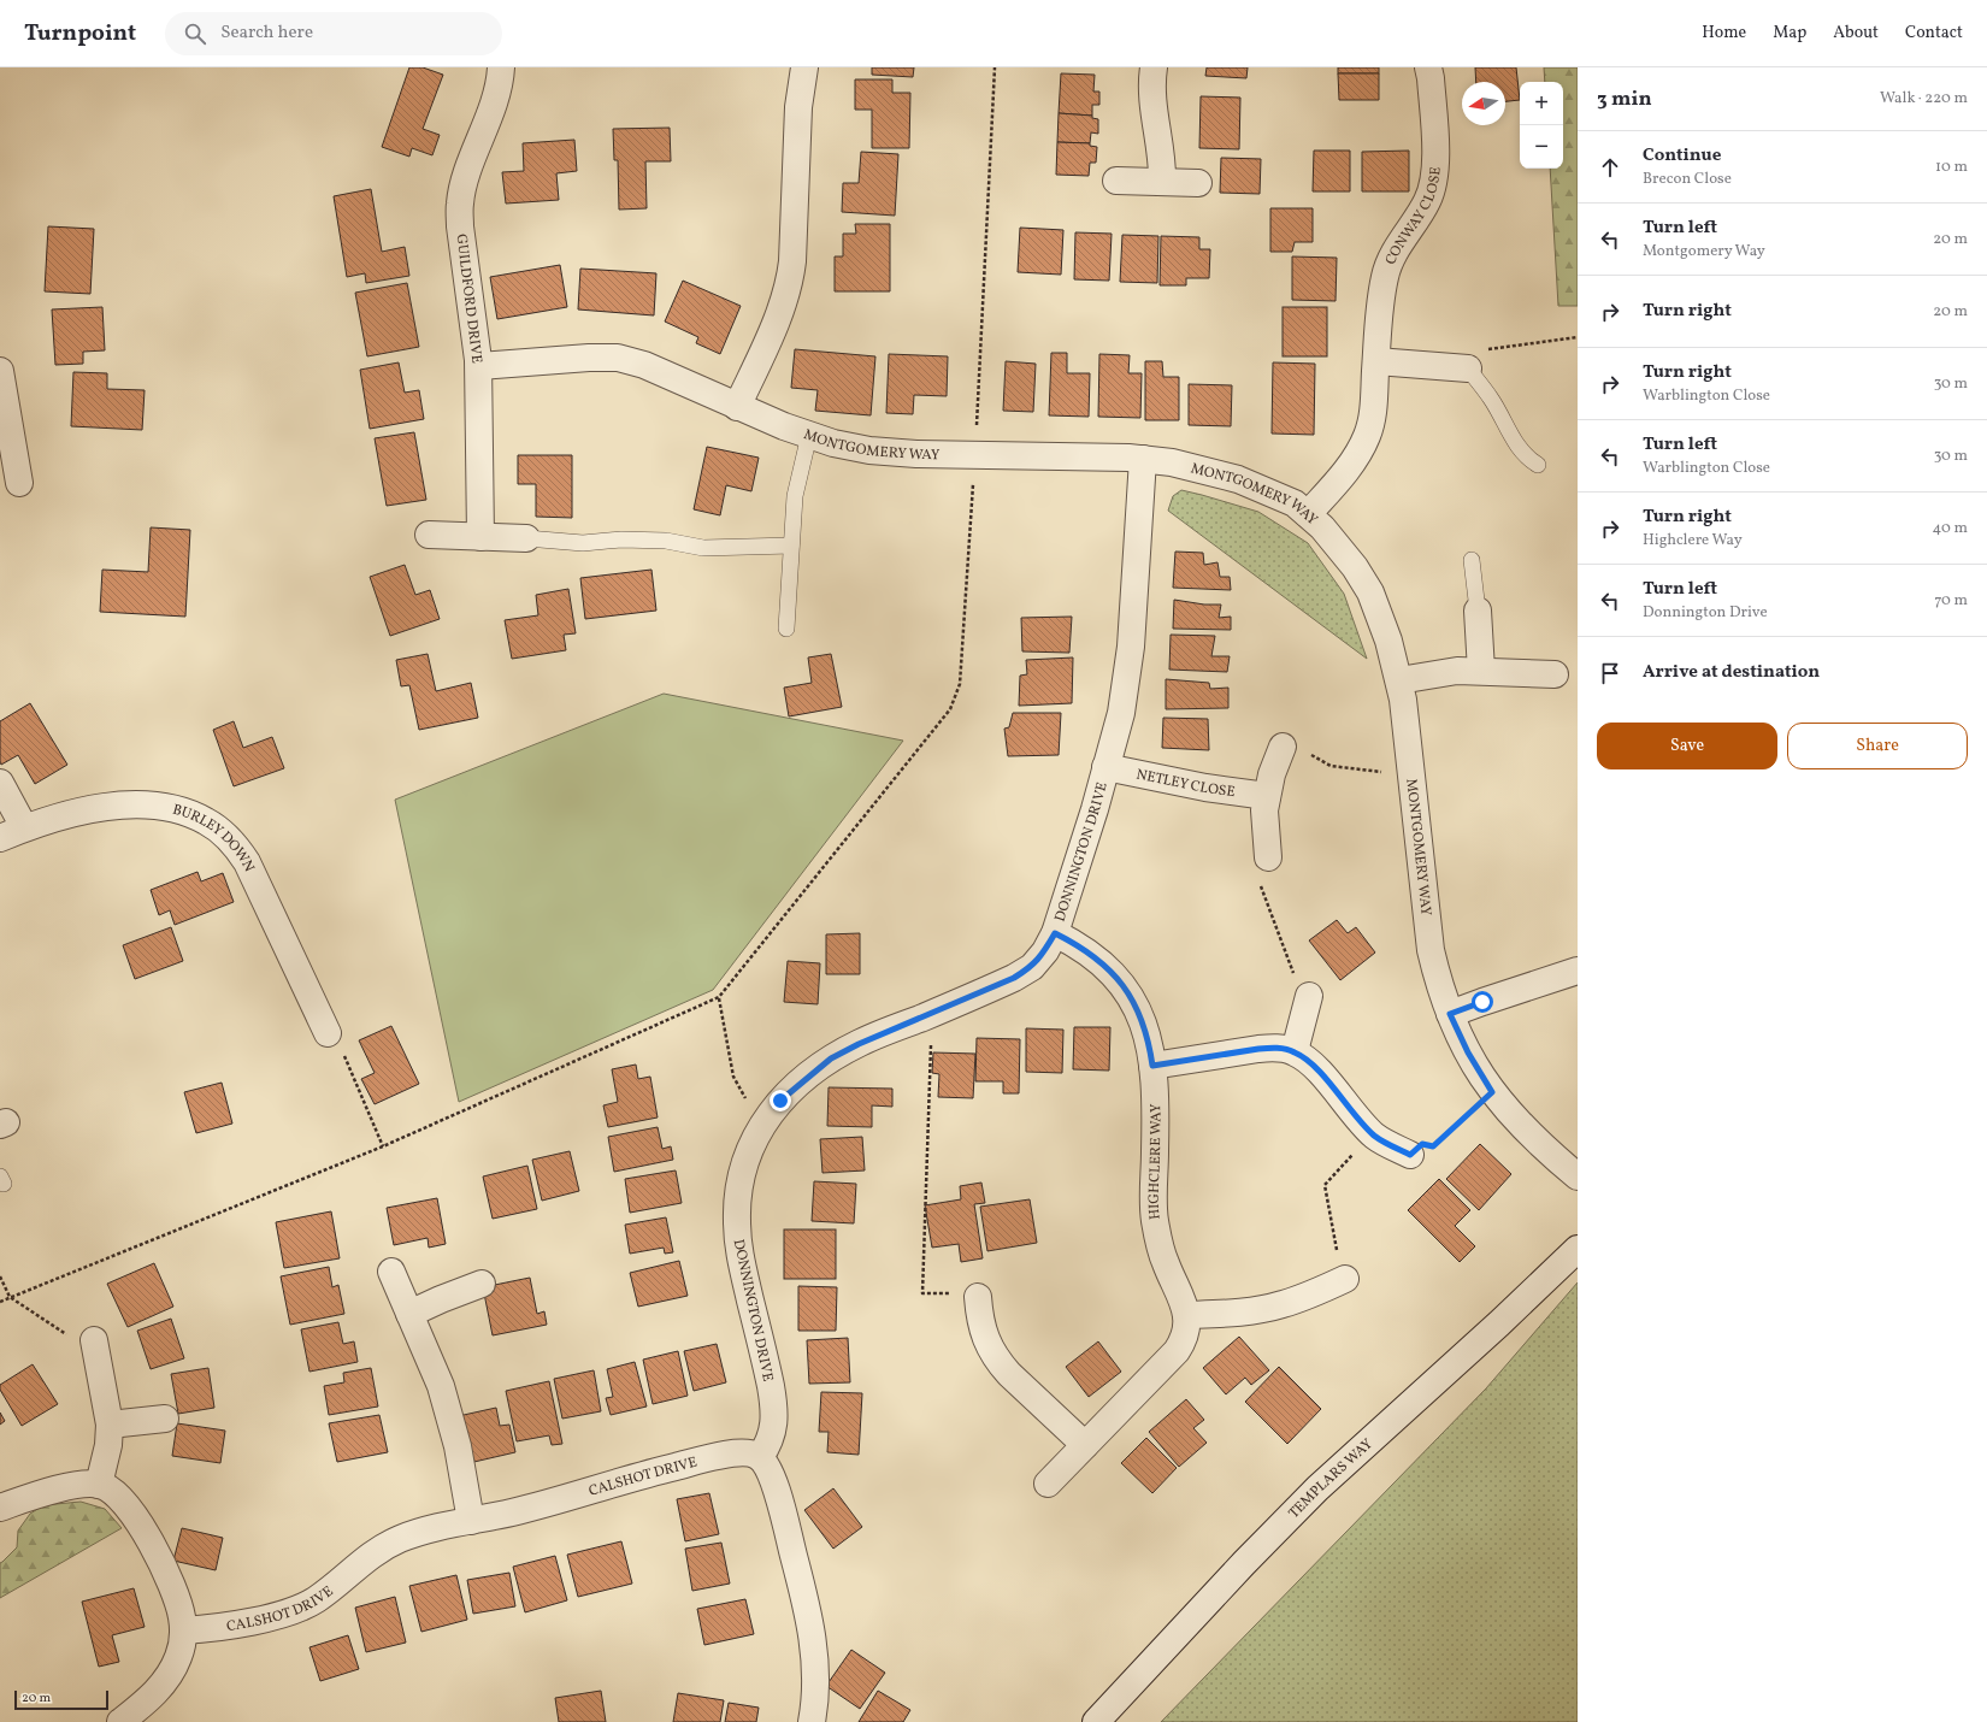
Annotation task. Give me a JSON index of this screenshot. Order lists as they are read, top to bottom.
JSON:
{
  "streets": {
    "street": [
      "CONWAY CLOSE",
      "GUILDFORD DRIVE",
      "MONTGOMERY WAY",
      "NETLEY CLOSE",
      "BURLEY DOWN",
      "DONNINGTON DRIVE",
      "HIGHCLERE WAY",
      "CALSHOT DRIVE",
      "TEMPLARS WAY"
    ]
  },
  "crossings": [
    ["CONWAY CLOSE", "MONTGOMERY WAY"],
    ["GUILDFORD DRIVE", "MONTGOMERY WAY"],
    ["MONTGOMERY WAY", "DONNINGTON DRIVE"],
    ["NETLEY CLOSE", "DONNINGTON DRIVE"],
    ["DONNINGTON DRIVE", "HIGHCLERE WAY"],
    ["DONNINGTON DRIVE", "CALSHOT DRIVE"]
  ],
  "scale_bar": "20 m",
  "north": "left",
  "page": {
    "header": "Turnpoint",
    "search": "Search here",
    "nav": [
      "Home",
      "Map",
      "About",
      "Contact"
    ],
    "heading": ["3 min", "Walk · 220 m"],
    "map_buttons": ["+", "−"],
    "list": [
      ["Continue", "Brecon Close", "10 m"],
      ["Turn left", "Montgomery Way", "20 m"],
      ["Turn right", "20 m"],
      ["Turn right", "Warblington Close", "30 m"],
      ["Turn left", "Warblington Close", "30 m"],
      ["Turn right", "Highclere Way", "40 m"],
      ["Turn left", "Donnington Drive", "70 m"],
      "Arrive at destination"
    ],
    "buttons": ["Save", "Share"],
    "scale": "20 m"
  }
}
